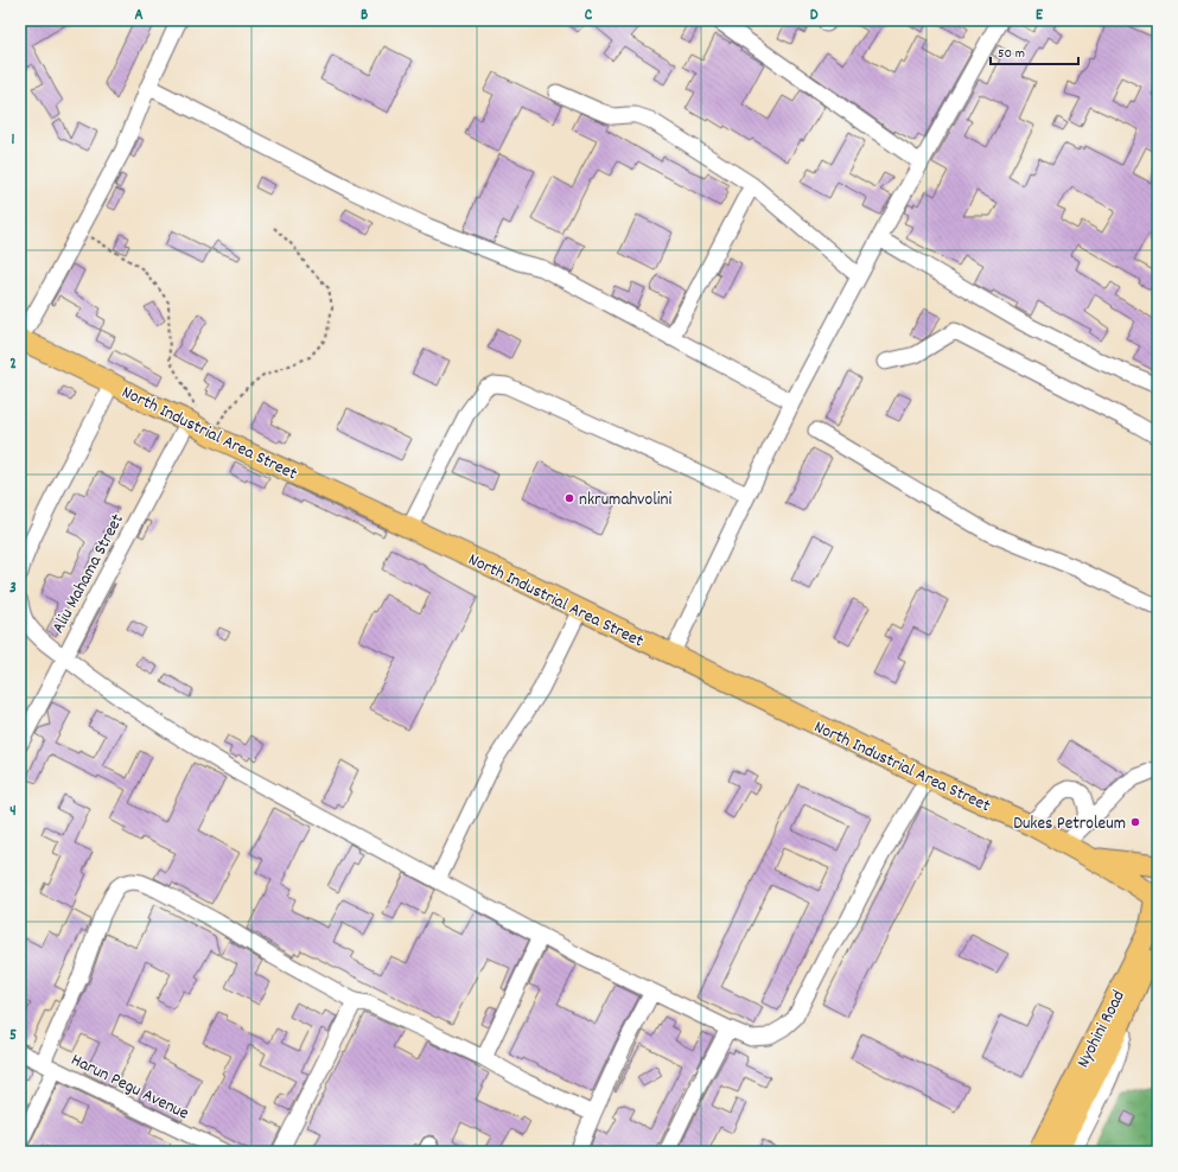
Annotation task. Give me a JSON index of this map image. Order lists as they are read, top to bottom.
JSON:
{
  "streets": {
    "main road": ["North Industrial Area Street", "Nyohini Road"],
    "street": ["Aliu Mahama Street", "Harun Pegu Avenue"]
  },
  "crossings": [
    ["North Industrial Area Street", "Aliu Mahama Street"],
    ["North Industrial Area Street", "Nyohini Road"]
  ],
  "places": ["nkrumahvolini", "Dukes Petroleum"],
  "scale_bar": "50 m",
  "grid": {
    "columns": [
      "A",
      "B",
      "C",
      "D",
      "E"
    ],
    "rows": [
      "1",
      "2",
      "3",
      "4",
      "5"
    ]
  }
}
